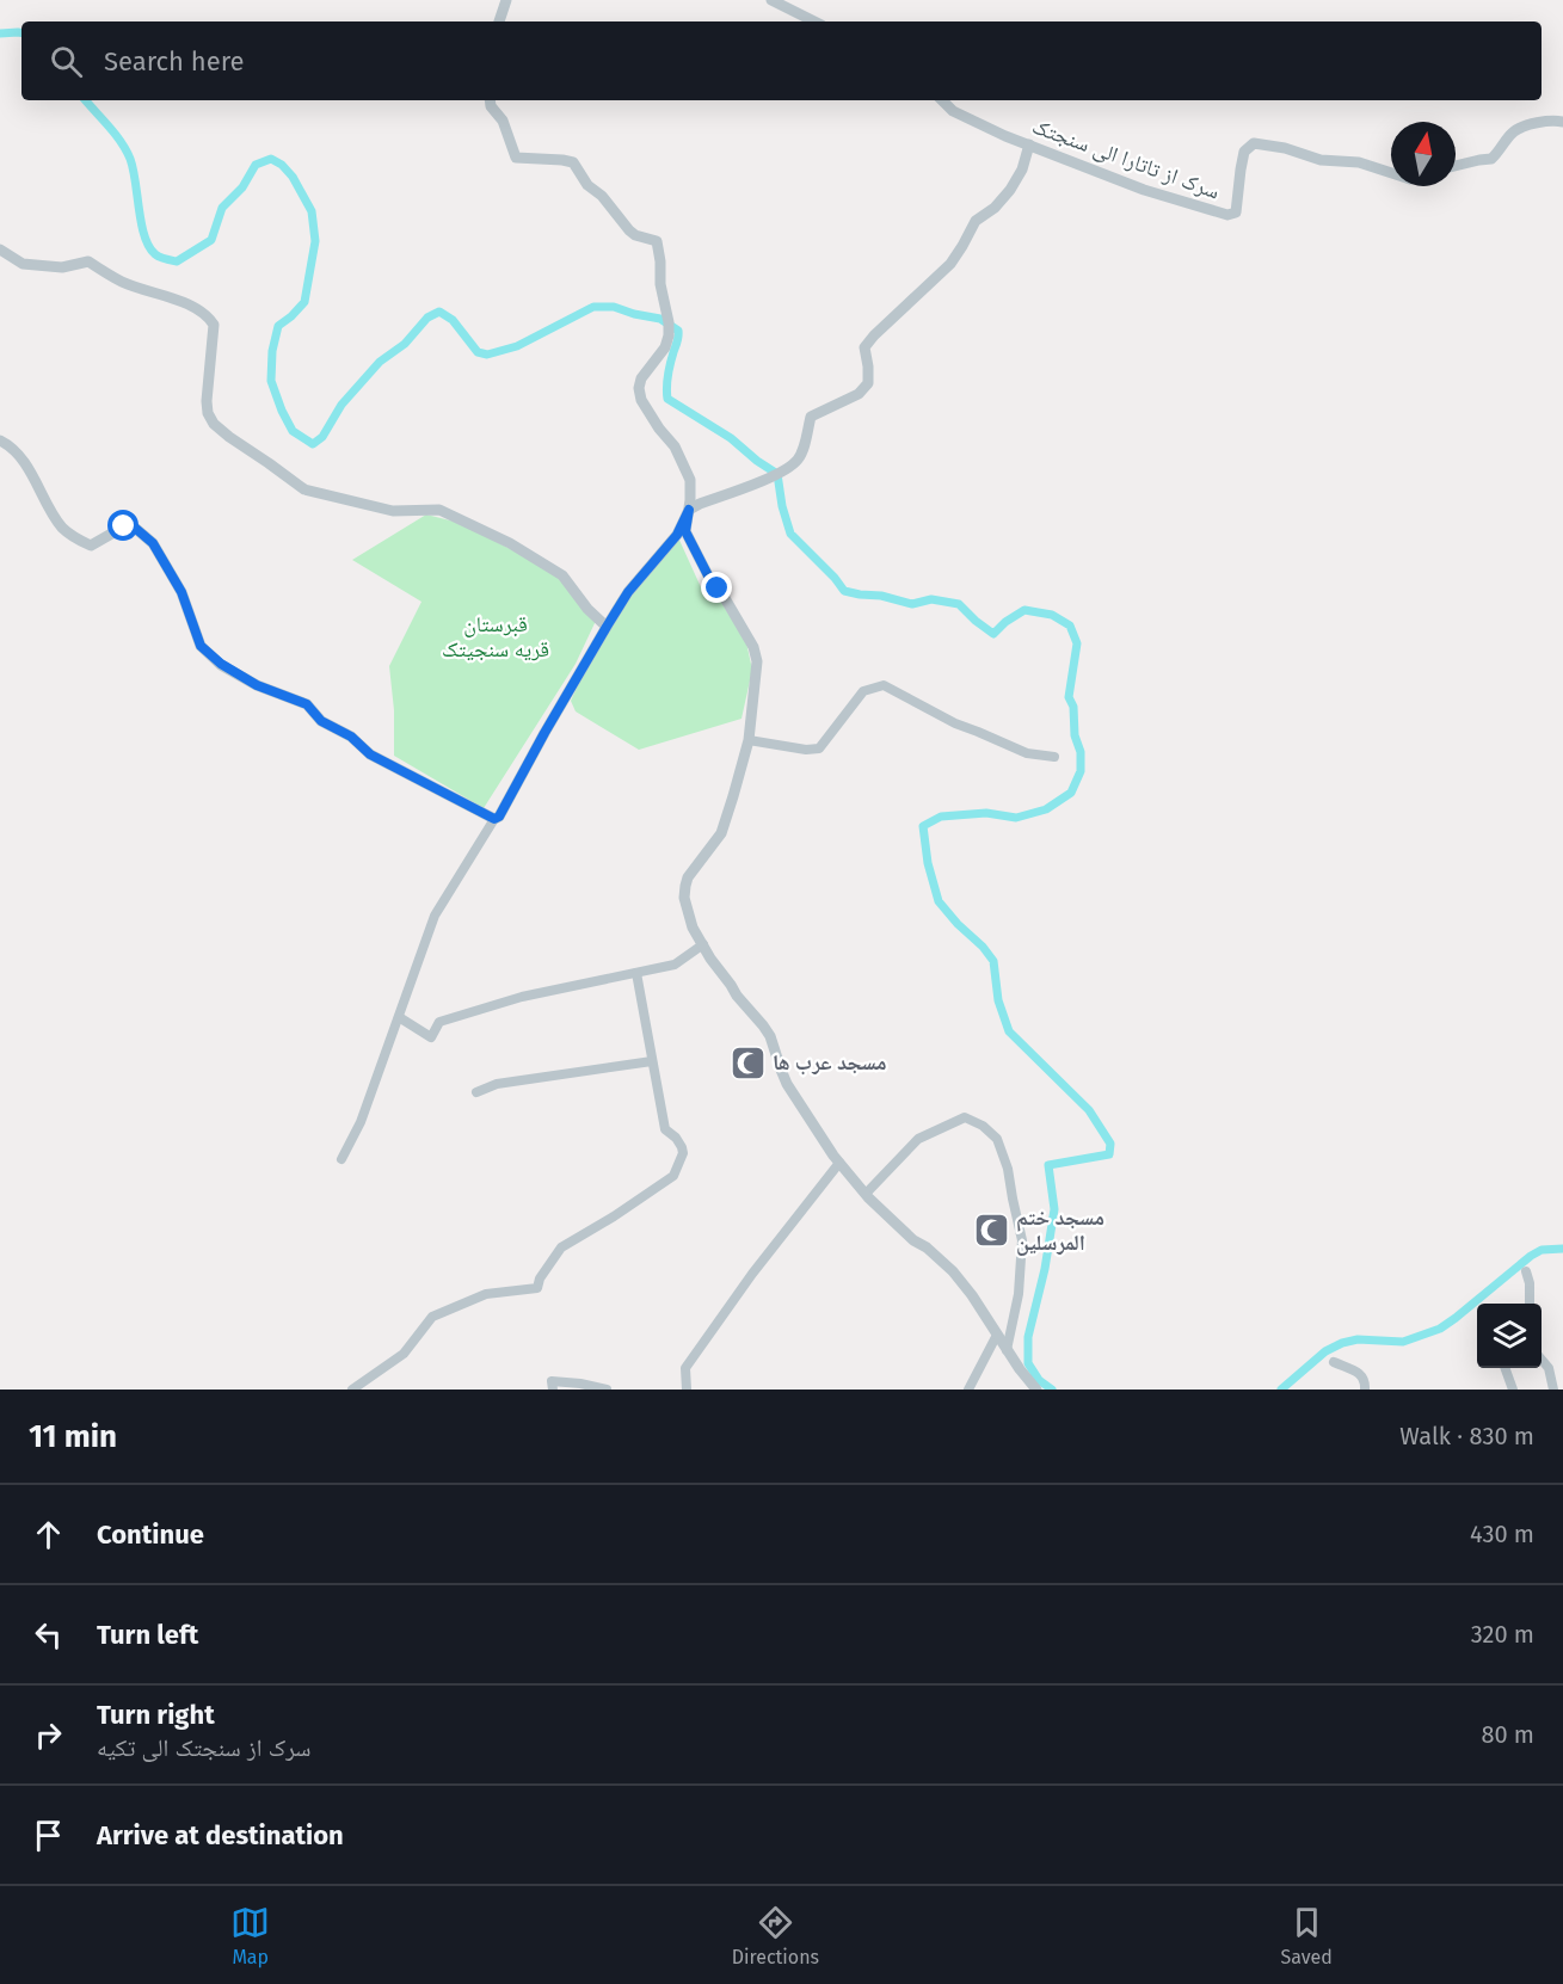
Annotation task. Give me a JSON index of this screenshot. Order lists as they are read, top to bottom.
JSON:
{
  "streets": {
    "street": ["سرک از تاتارا الی سنجتک"]
  },
  "parks": ["قبرستان قریه سنجیتک"],
  "places": {
    "mosque": ["مسجد عرب ها", "مسجد ختم المرسلین"]
  },
  "north": "top",
  "page": {
    "search": "Search here",
    "heading": ["11 min", "Walk · 830 m"],
    "list": [
      ["Continue", "430 m"],
      ["Turn left", "320 m"],
      ["Turn right", "سرک از سنجتک الی تکیه", "80 m"],
      "Arrive at destination"
    ],
    "nav": ["Map", "Directions", "Saved"]
  }
}
